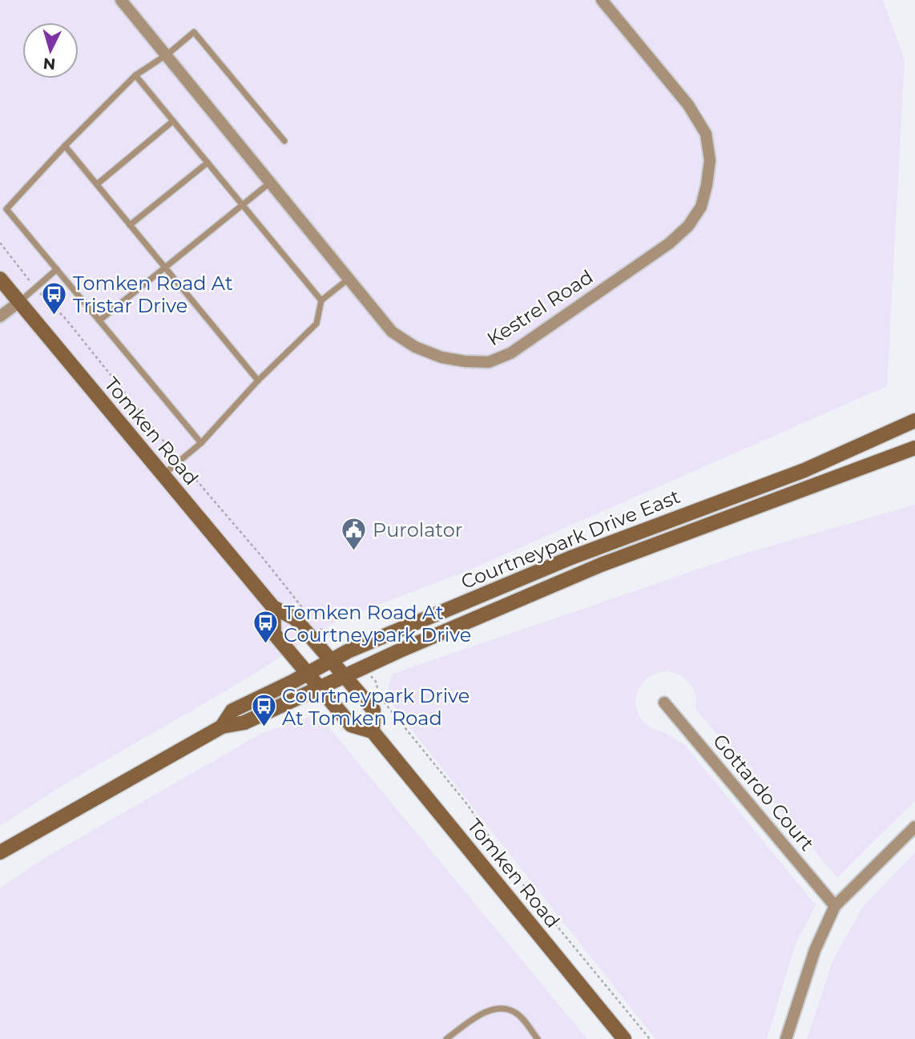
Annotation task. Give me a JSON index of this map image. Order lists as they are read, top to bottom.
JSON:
{
  "streets": {
    "main road": ["Tomken Road", "Courtneypark Drive East"],
    "street": ["Kestrel Road", "Gottardo Court"]
  },
  "crossings": [
    ["Tomken Road", "Courtneypark Drive East"]
  ],
  "places": {
    "bus stop": ["Tomken Road At Tristar Drive", "Tomken Road At Courtneypark Drive", "Courtneypark Drive At Tomken Road"],
    "public building": ["Purolator"]
  },
  "north": "bottom"
}
